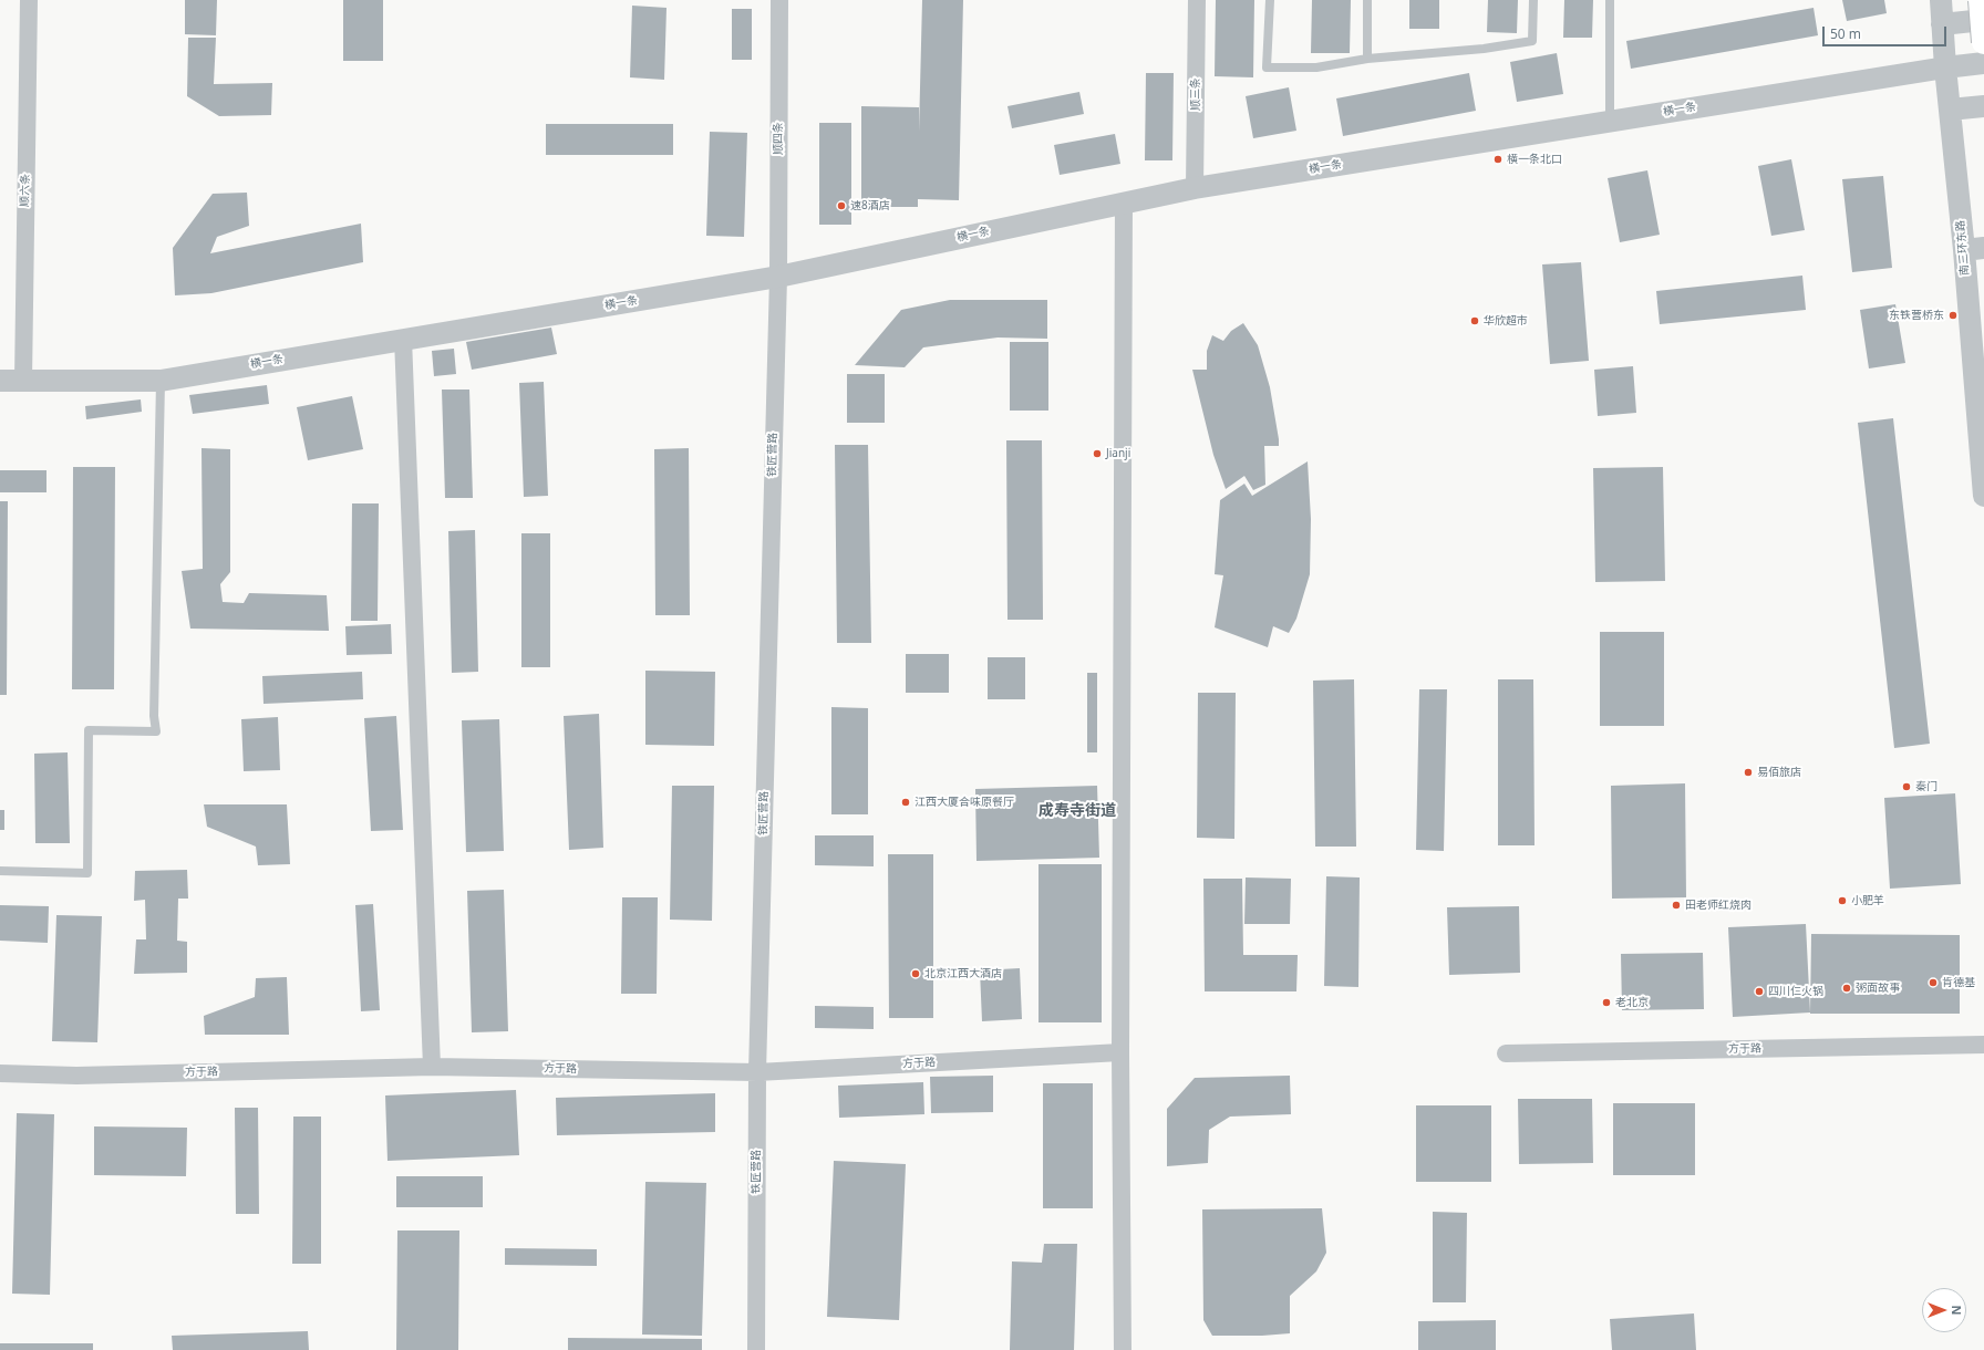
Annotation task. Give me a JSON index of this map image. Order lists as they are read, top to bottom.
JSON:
{
  "streets": {
    "street": [
      "顺三条",
      "横一条",
      "顺四条",
      "顺六条",
      "南三环东路",
      "铁匠营路",
      "方于路"
    ]
  },
  "crossings": [
    ["顺三条", "横一条"],
    ["横一条", "顺四条"],
    ["横一条", "顺六条"],
    ["横一条", "南三环东路"],
    ["横一条", "铁匠营路"],
    ["顺四条", "铁匠营路"],
    ["铁匠营路", "方于路"]
  ],
  "districts": ["成寿寺街道"],
  "places": [
    "横一条北口",
    "速8酒店",
    "东铁营桥东",
    "华欣超市",
    "Jianji",
    "易佰旅店",
    "秦门",
    "江西大厦合味原餐厅",
    "小肥羊",
    "田老师红烧肉",
    "北京江西大酒店",
    "肯德基",
    "粥面故事",
    "四川仁火锅",
    "老北京"
  ],
  "scale_bar": "50 m",
  "north": "right"
}
